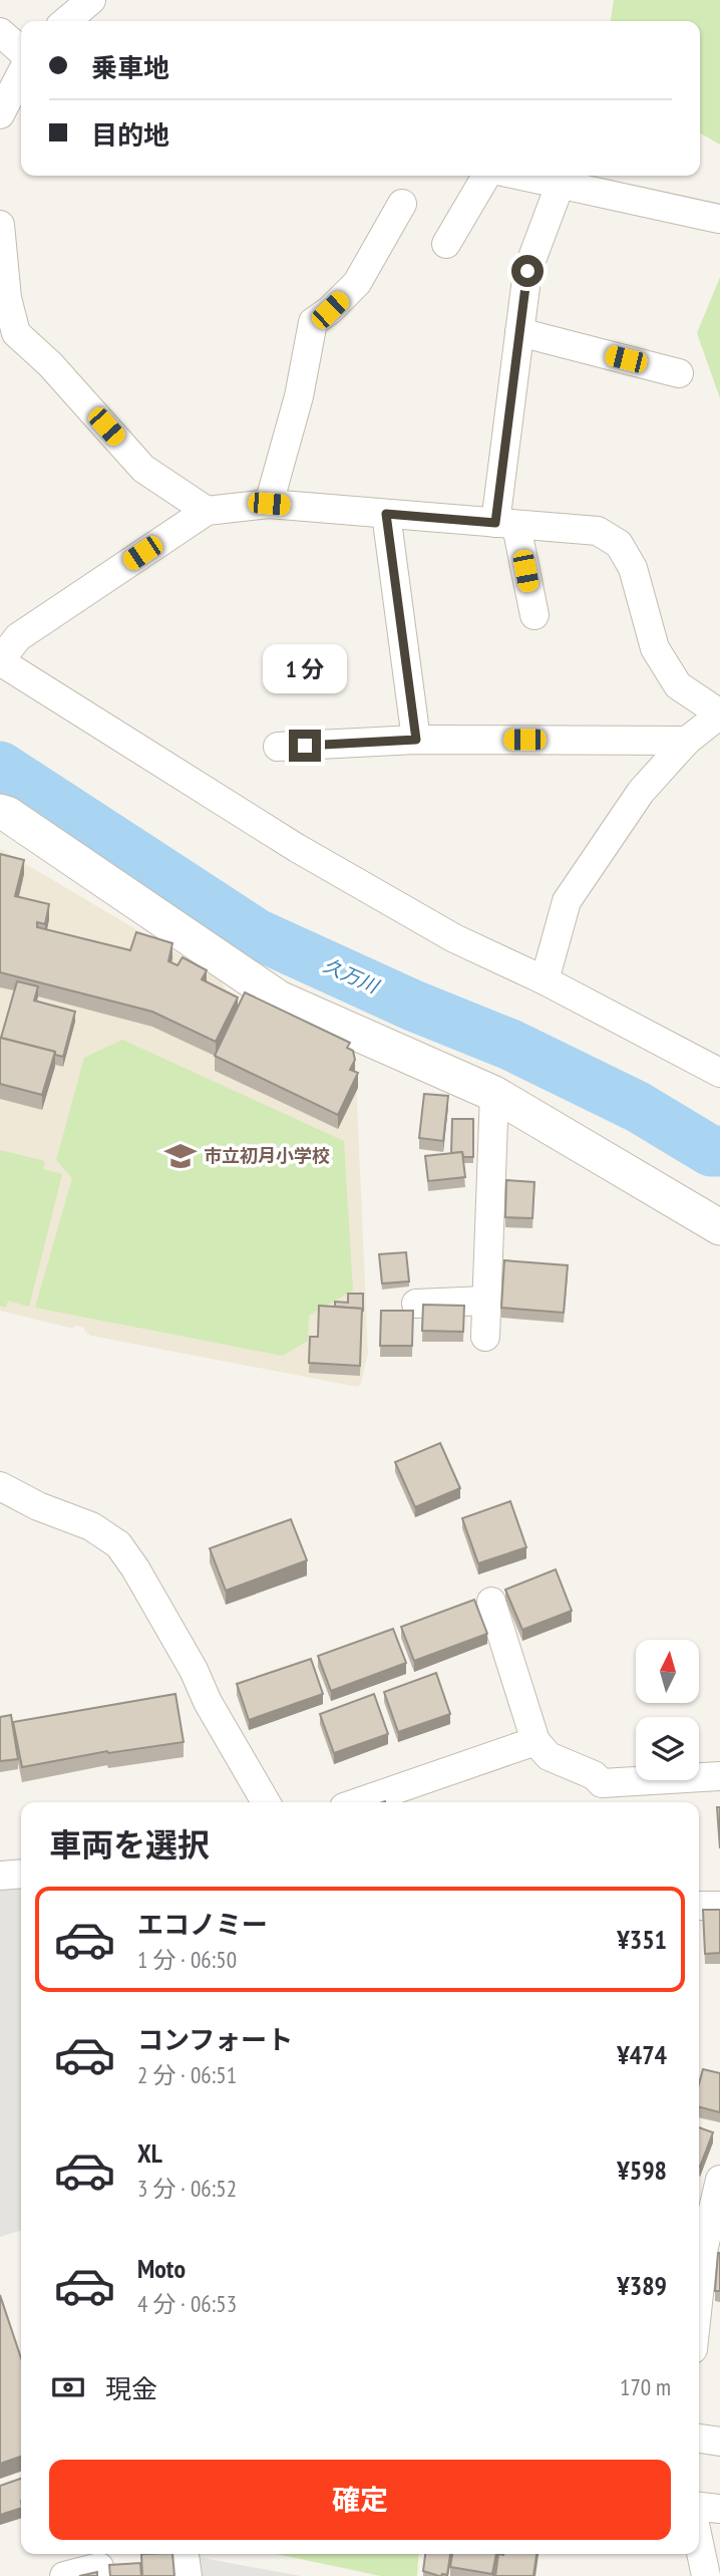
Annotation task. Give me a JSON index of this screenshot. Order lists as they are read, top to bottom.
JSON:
{
  "water": ["久万川"],
  "places": {
    "school or university": ["市立初月小学校"]
  },
  "north": "top",
  "page": {
    "banner": ["乗車地", "目的地"],
    "bubble": "1 分",
    "heading": "車両を選択",
    "list": [
      {
        "name": "エコノミー",
        "note": "1 分 · 06:50",
        "value": "¥351"
      },
      {
        "name": "コンフォート",
        "note": "2 分 · 06:51",
        "value": "¥474"
      },
      {
        "name": "XL",
        "note": "3 分 · 06:52",
        "value": "¥598"
      },
      {
        "name": "Moto",
        "note": "4 分 · 06:53",
        "value": "¥389"
      }
    ],
    "pay": ["現金", "170 m"],
    "buttons": "確定"
  }
}
